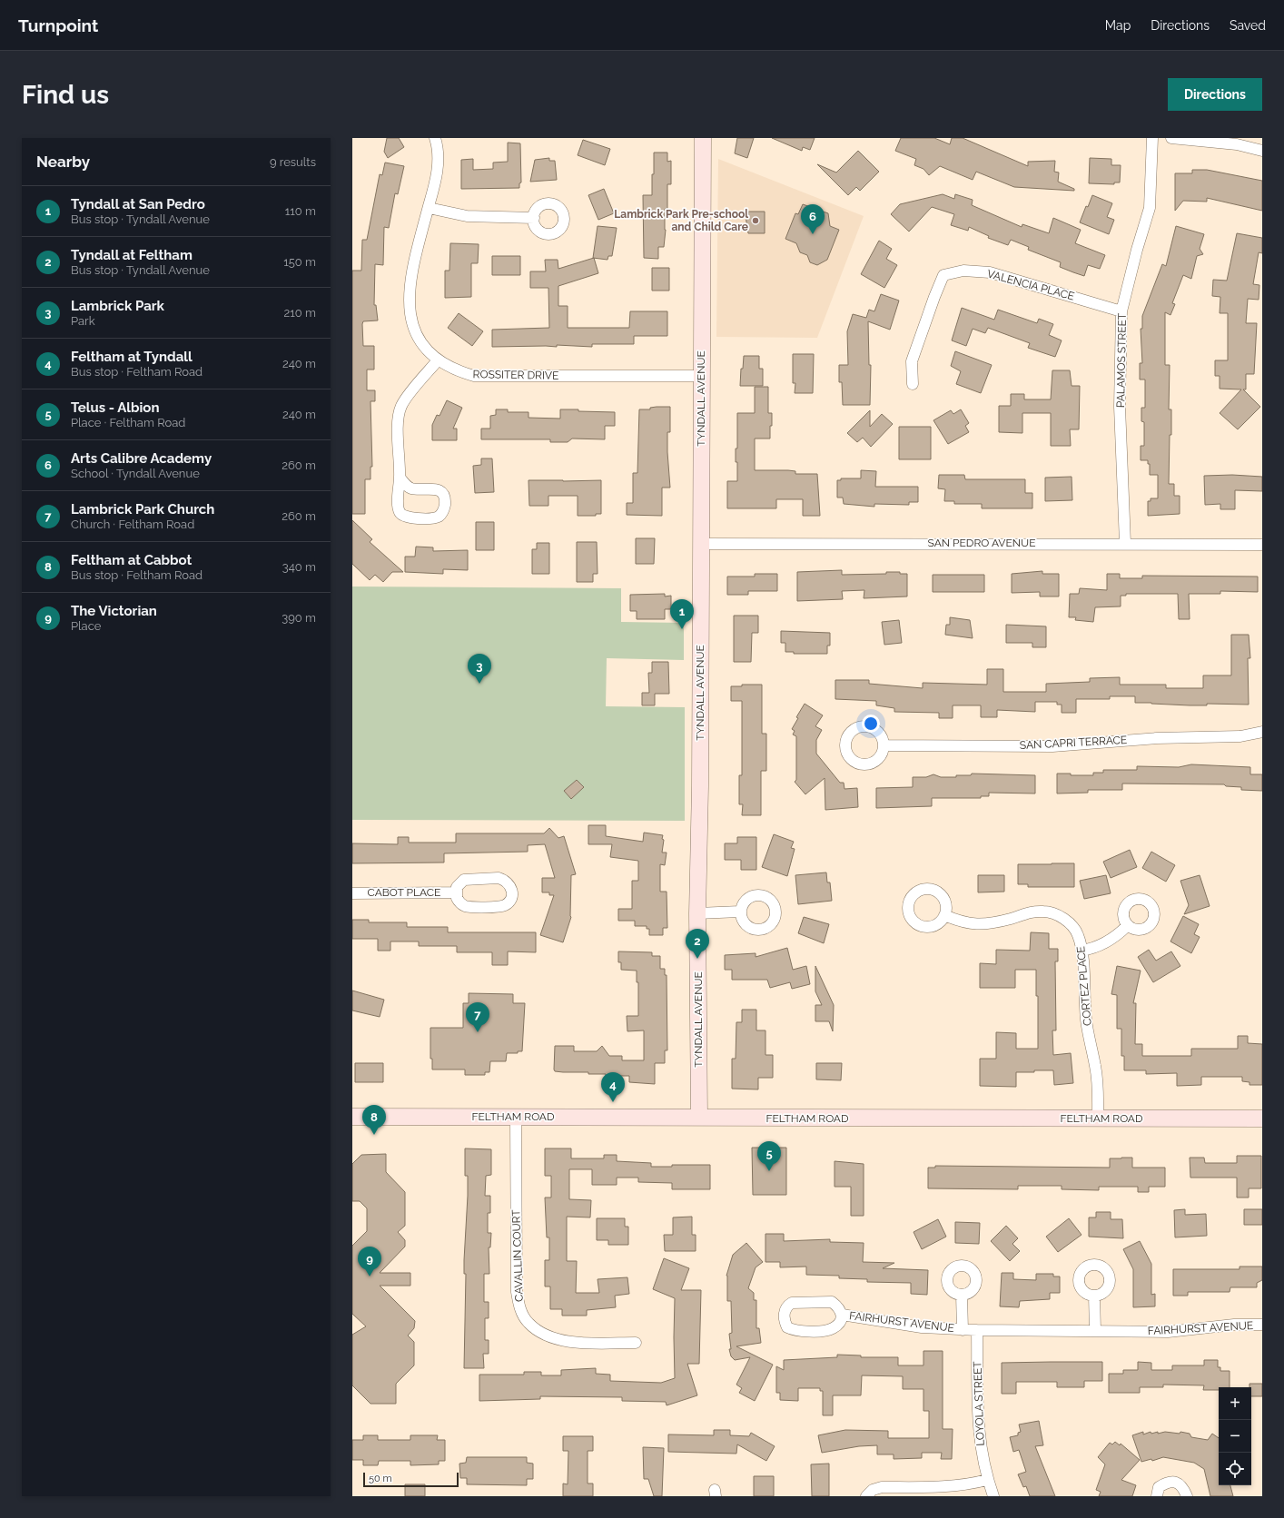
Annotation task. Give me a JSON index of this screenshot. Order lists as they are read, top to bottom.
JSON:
{
  "streets": {
    "street": [
      "VALENCIA PLACE",
      "PALAMOS STREET",
      "ROSSITER DRIVE",
      "TYNDALL AVENUE",
      "SAN PEDRO AVENUE",
      "SAN CAPRI TERRACE",
      "CABOT PLACE",
      "CORTEZ PLACE",
      "FELTHAM ROAD",
      "CAVALLIN COURT",
      "FAIRHURST AVENUE",
      "LOYOLA STREET"
    ]
  },
  "crossings": [
    ["VALENCIA PLACE", "PALAMOS STREET"],
    ["PALAMOS STREET", "SAN PEDRO AVENUE"],
    ["ROSSITER DRIVE", "TYNDALL AVENUE"],
    ["TYNDALL AVENUE", "SAN PEDRO AVENUE"],
    ["TYNDALL AVENUE", "FELTHAM ROAD"],
    ["CORTEZ PLACE", "FELTHAM ROAD"],
    ["FELTHAM ROAD", "CAVALLIN COURT"],
    ["FAIRHURST AVENUE", "LOYOLA STREET"]
  ],
  "places": ["Lambrick Park Pre-school and Child Care"],
  "scale_bar": "50 m",
  "page": {
    "header": "Turnpoint",
    "nav": ["Map", "Directions", "Saved"],
    "buttons": "Directions",
    "title": "Find us",
    "heading": ["Nearby", "9 results"],
    "list": [
      {
        "mark": "1",
        "name": "Tyndall at San Pedro",
        "note": "Bus stop · Tyndall Avenue",
        "value": "110 m"
      },
      {
        "mark": "2",
        "name": "Tyndall at Feltham",
        "note": "Bus stop · Tyndall Avenue",
        "value": "150 m"
      },
      {
        "mark": "3",
        "name": "Lambrick Park",
        "note": "Park",
        "value": "210 m"
      },
      {
        "mark": "4",
        "name": "Feltham at Tyndall",
        "note": "Bus stop · Feltham Road",
        "value": "240 m"
      },
      {
        "mark": "5",
        "name": "Telus - Albion",
        "note": "Place · Feltham Road",
        "value": "240 m"
      },
      {
        "mark": "6",
        "name": "Arts Calibre Academy",
        "note": "School · Tyndall Avenue",
        "value": "260 m"
      },
      {
        "mark": "7",
        "name": "Lambrick Park Church",
        "note": "Church · Feltham Road",
        "value": "260 m"
      },
      {
        "mark": "8",
        "name": "Feltham at Cabbot",
        "note": "Bus stop · Feltham Road",
        "value": "340 m"
      },
      {
        "mark": "9",
        "name": "The Victorian",
        "note": "Place",
        "value": "390 m"
      }
    ],
    "pins": [
      "6",
      "1",
      "3",
      "2",
      "7",
      "4",
      "8",
      "5",
      "9"
    ],
    "map_buttons": ["+", "−"],
    "scale": "50 m"
  }
}
